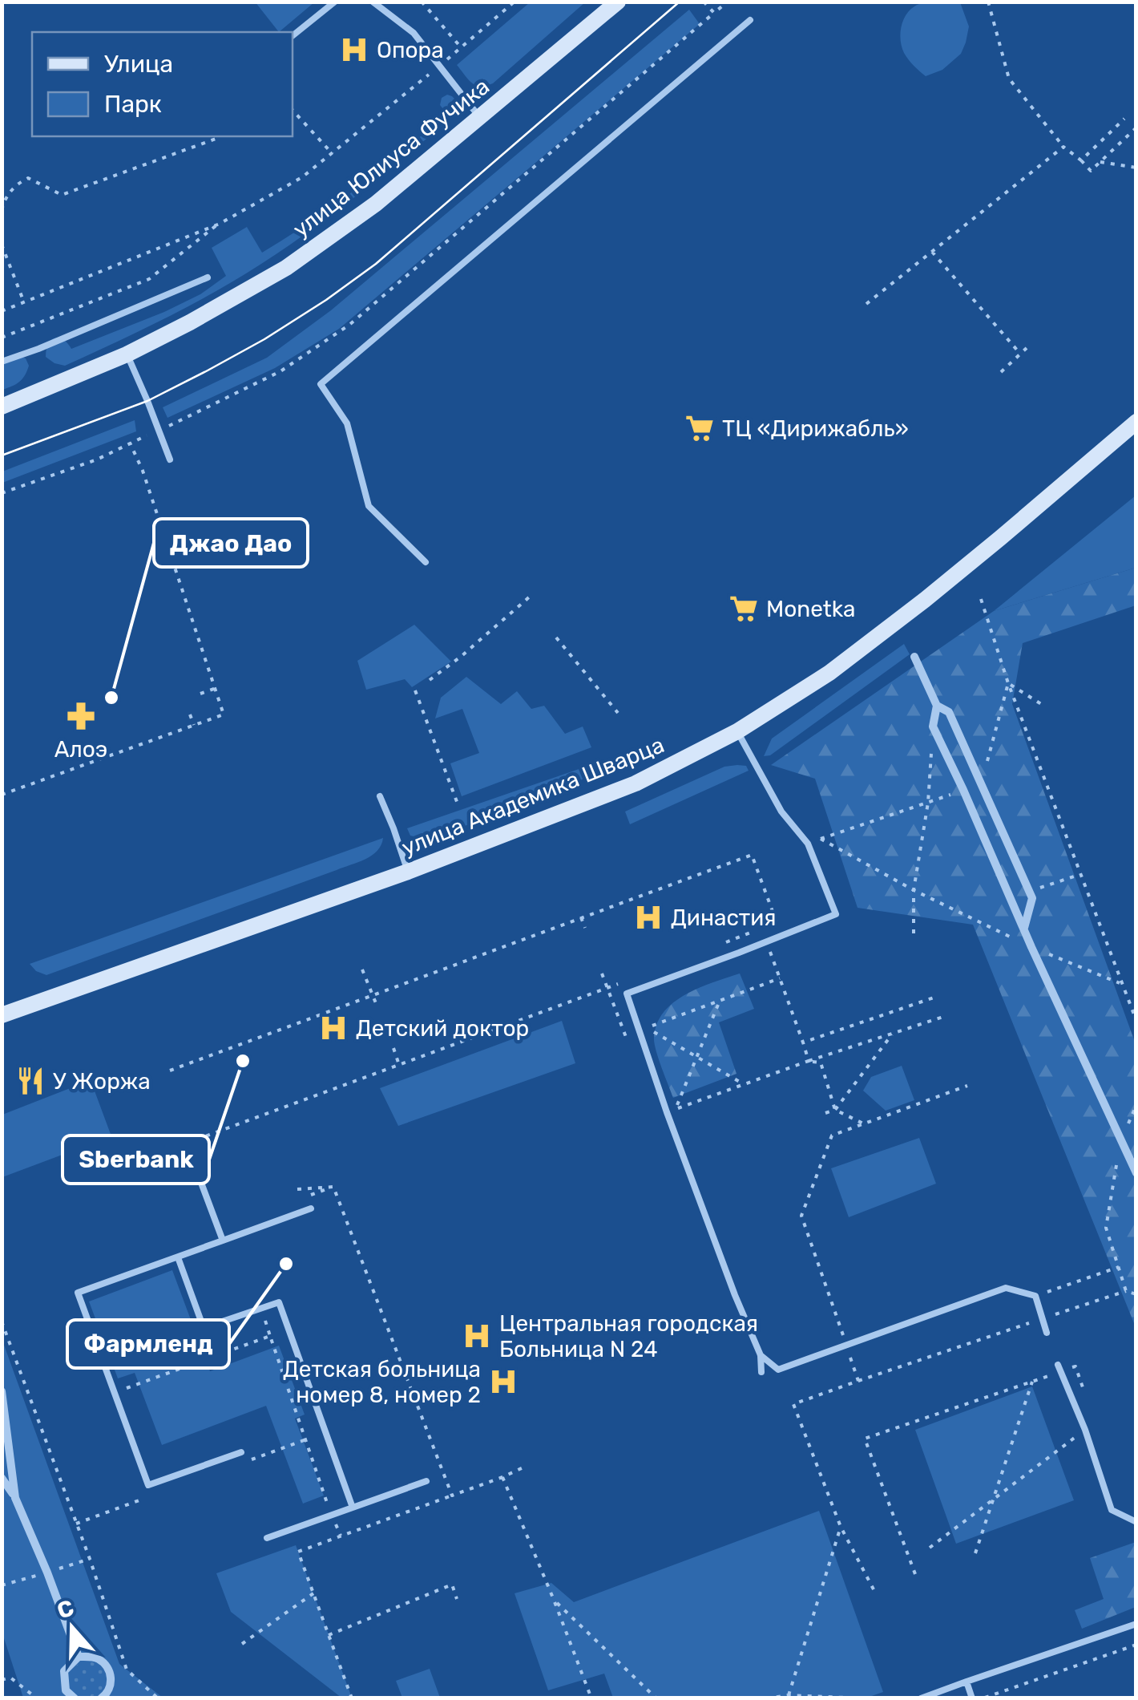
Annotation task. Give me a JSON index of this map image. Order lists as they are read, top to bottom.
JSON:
{
  "streets": {
    "street": ["улица Юлиуса Фучика", "улица Академика Шварца"]
  },
  "places": {
    "hospital": [
      "Опора",
      "Династия",
      "Детский доктор",
      "Центральная городская Больница N 24",
      "Детская больница номер 8, номер 2"
    ],
    "supermarket": ["ТЦ «Дирижабль»", "Monetka"],
    "other": ["Джао Дао", "Sberbank", "Фармленд"],
    "pharmacy": ["Алоэ"],
    "restaurant": ["У Жоржа"]
  },
  "legend": ["Улица", "Парк"],
  "north": "top"
}
